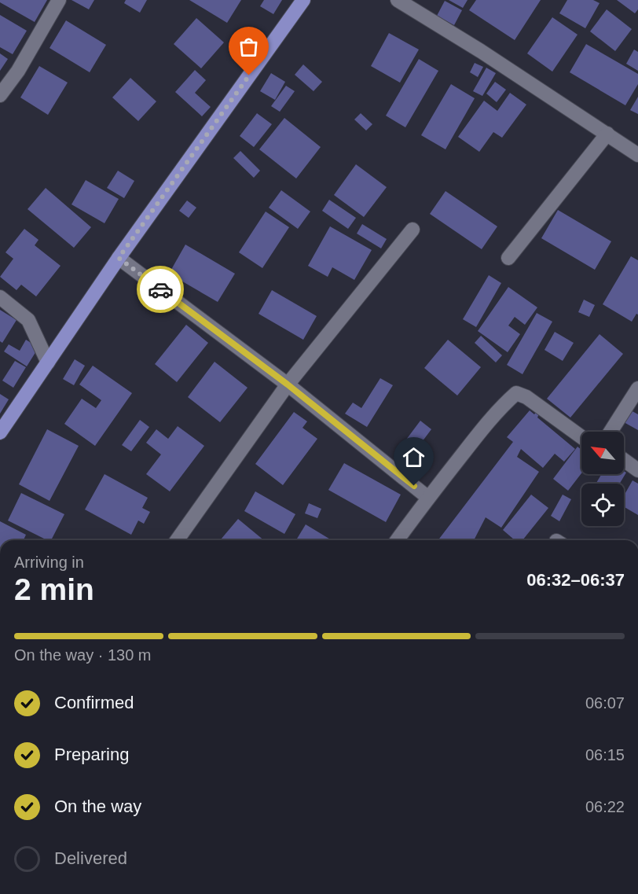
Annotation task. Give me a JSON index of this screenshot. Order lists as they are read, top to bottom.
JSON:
{
  "north": "top left",
  "page": {
    "heading": ["2 min", "Arriving in", "06:32–06:37"],
    "bar": "On the way · 130 m",
    "list": [
      ["Confirmed", "06:07"],
      ["Preparing", "06:15"],
      ["On the way", "06:22"],
      "Delivered"
    ]
  }
}
